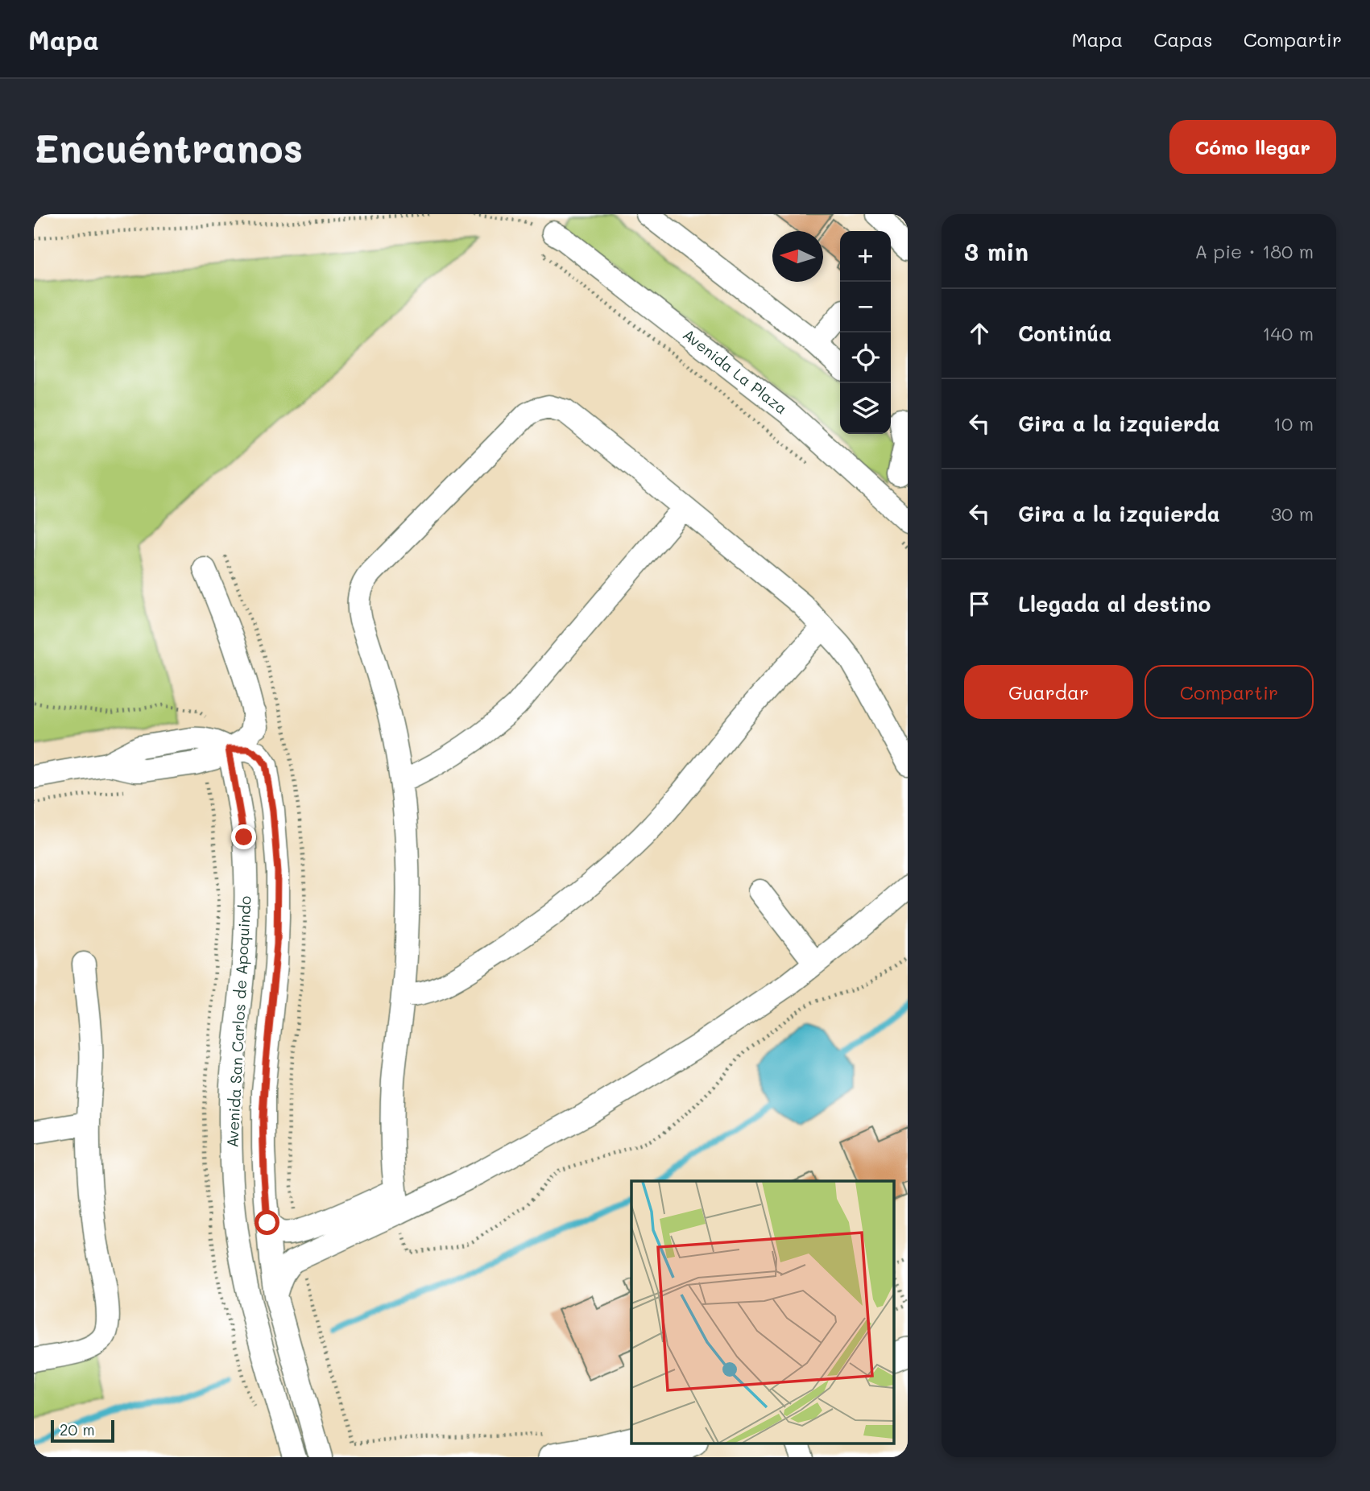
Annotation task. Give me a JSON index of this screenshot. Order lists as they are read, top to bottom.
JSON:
{
  "streets": {
    "street": ["Avenida La Plaza", "Avenida San Carlos de Apoquindo"]
  },
  "scale_bar": "20 m",
  "north": "left",
  "page": {
    "header": "Mapa",
    "nav": ["Mapa", "Capas", "Compartir"],
    "buttons": [
      "Cómo llegar",
      ["Guardar", "Compartir"]
    ],
    "title": "Encuéntranos",
    "heading": ["3 min", "A pie · 180 m"],
    "map_buttons": ["+", "−"],
    "list": [
      ["Continúa", "140 m"],
      ["Gira a la izquierda", "10 m"],
      ["Gira a la izquierda", "30 m"],
      "Llegada al destino"
    ],
    "scale": "20 m"
  }
}
